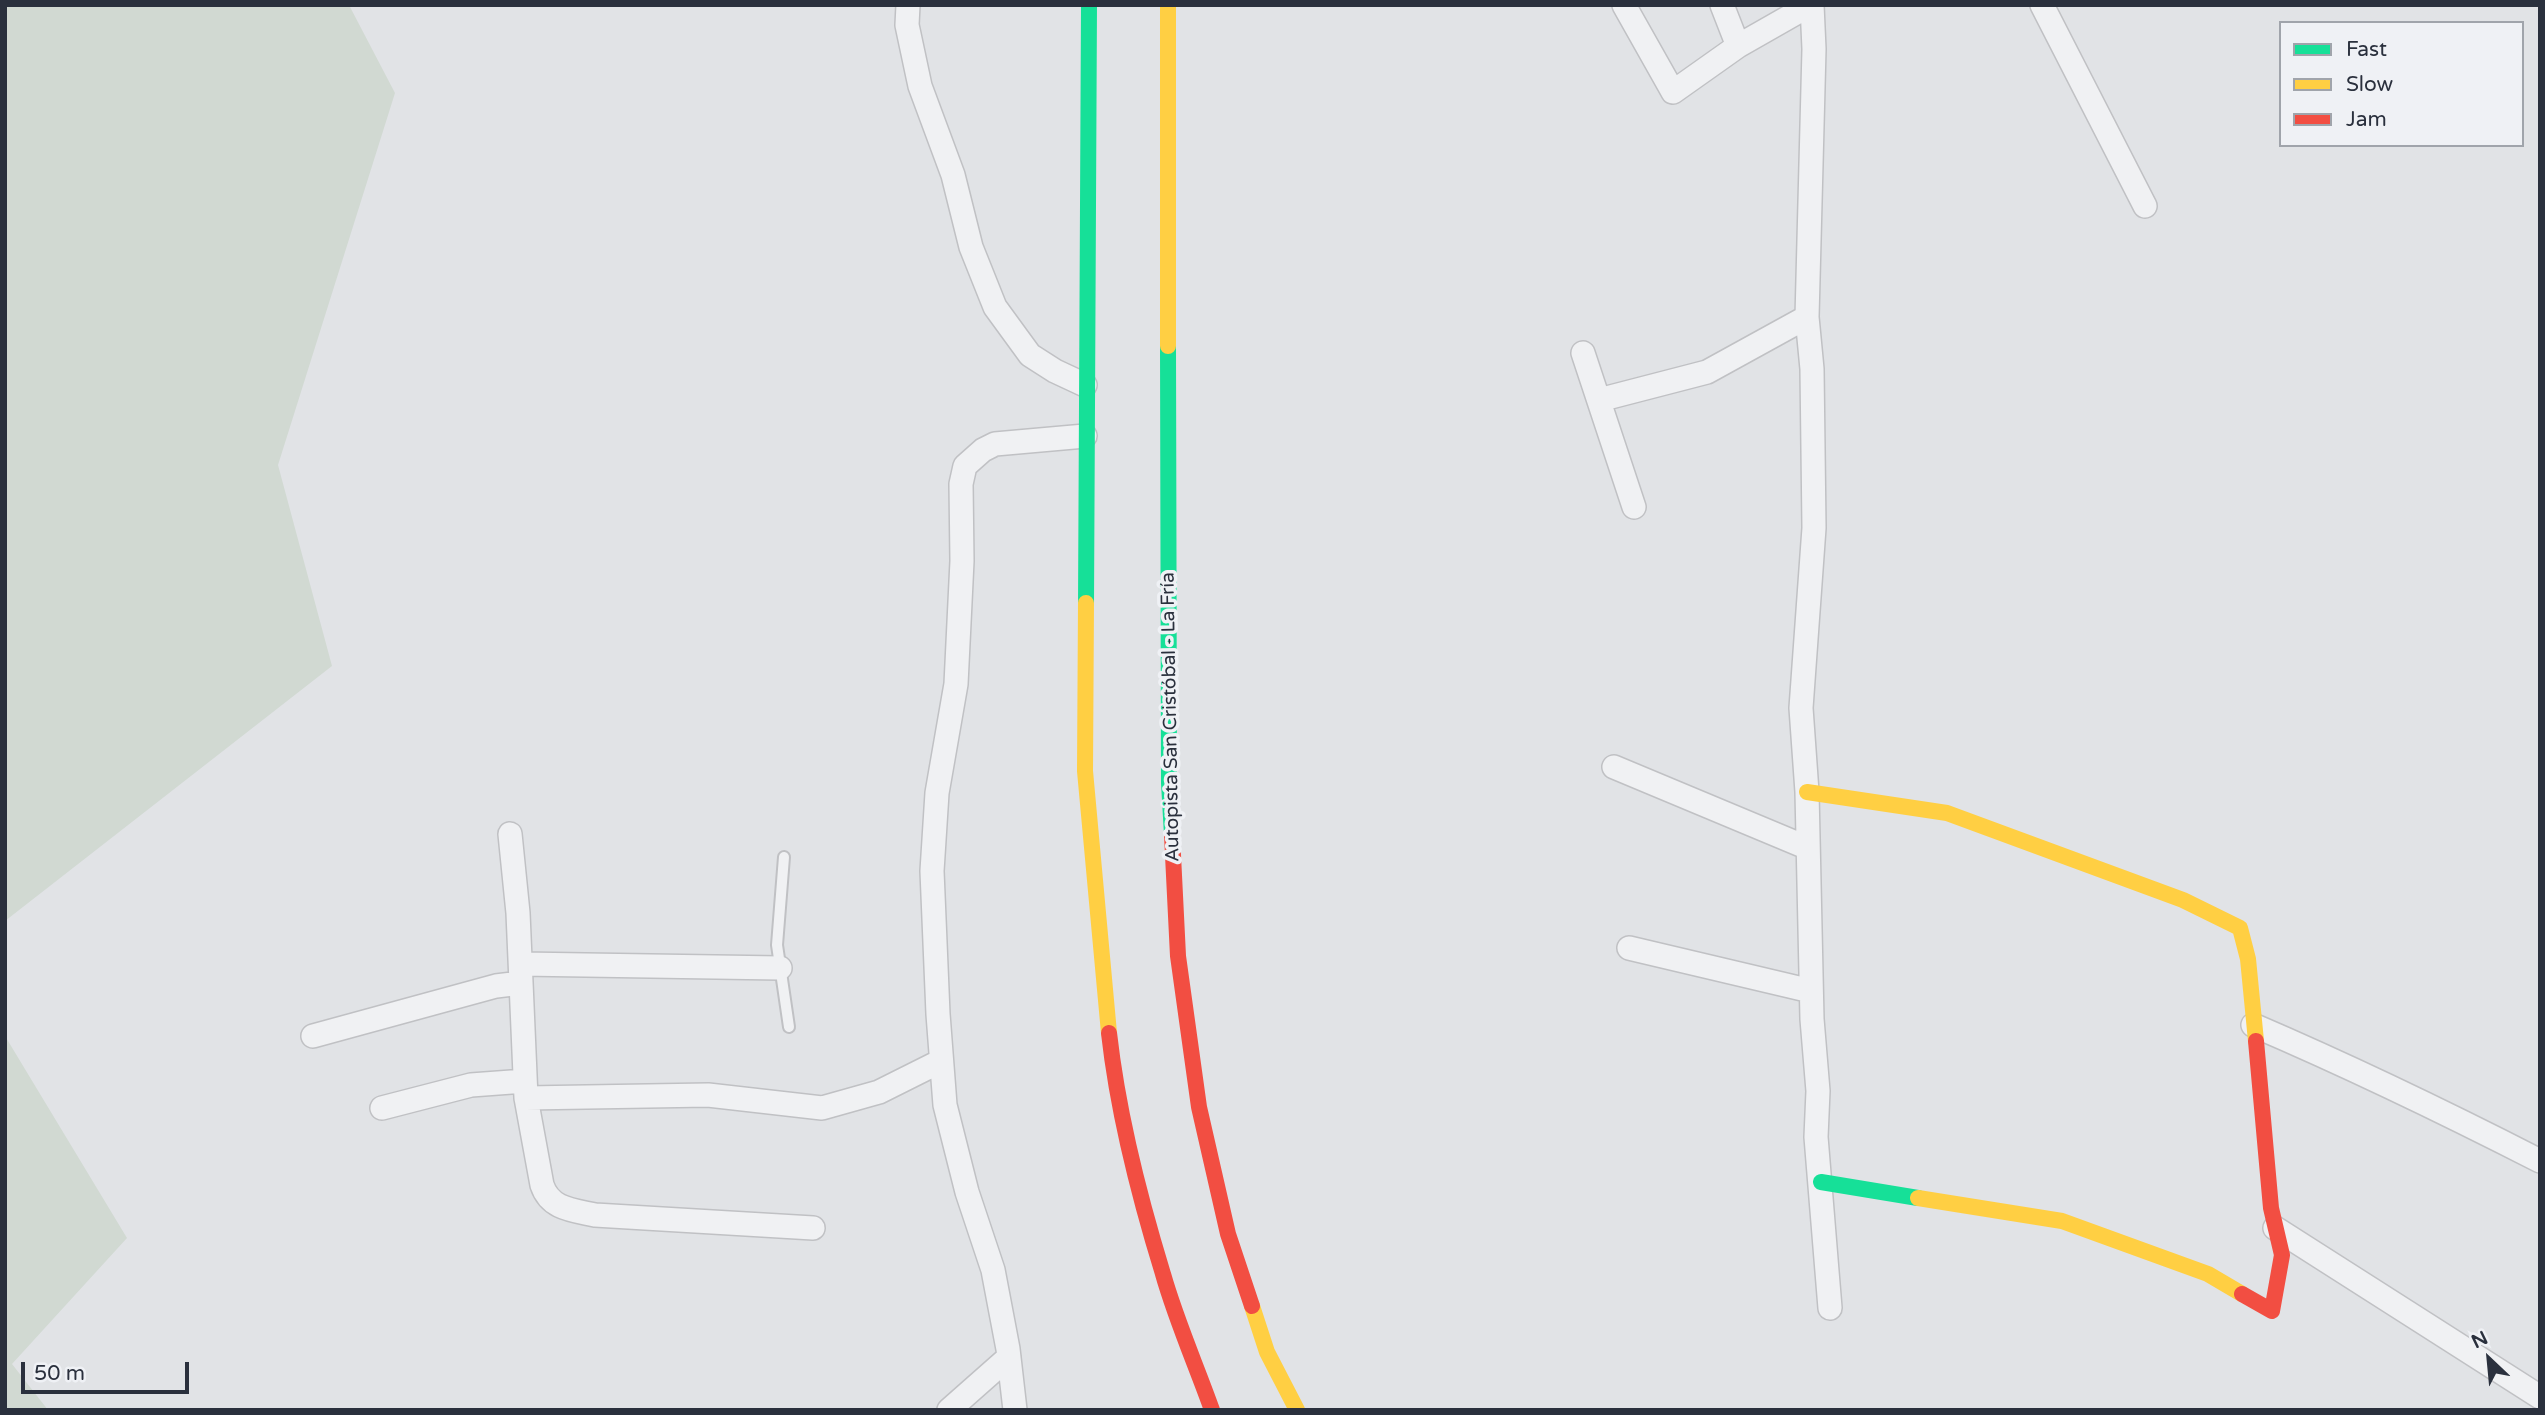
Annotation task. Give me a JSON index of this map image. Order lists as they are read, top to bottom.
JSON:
{
  "streets": {
    "main road": ["Autopista San Cristóbal - La Fría"]
  },
  "legend": ["Fast", "Slow", "Jam"],
  "scale_bar": "50 m",
  "north": "top left"
}
